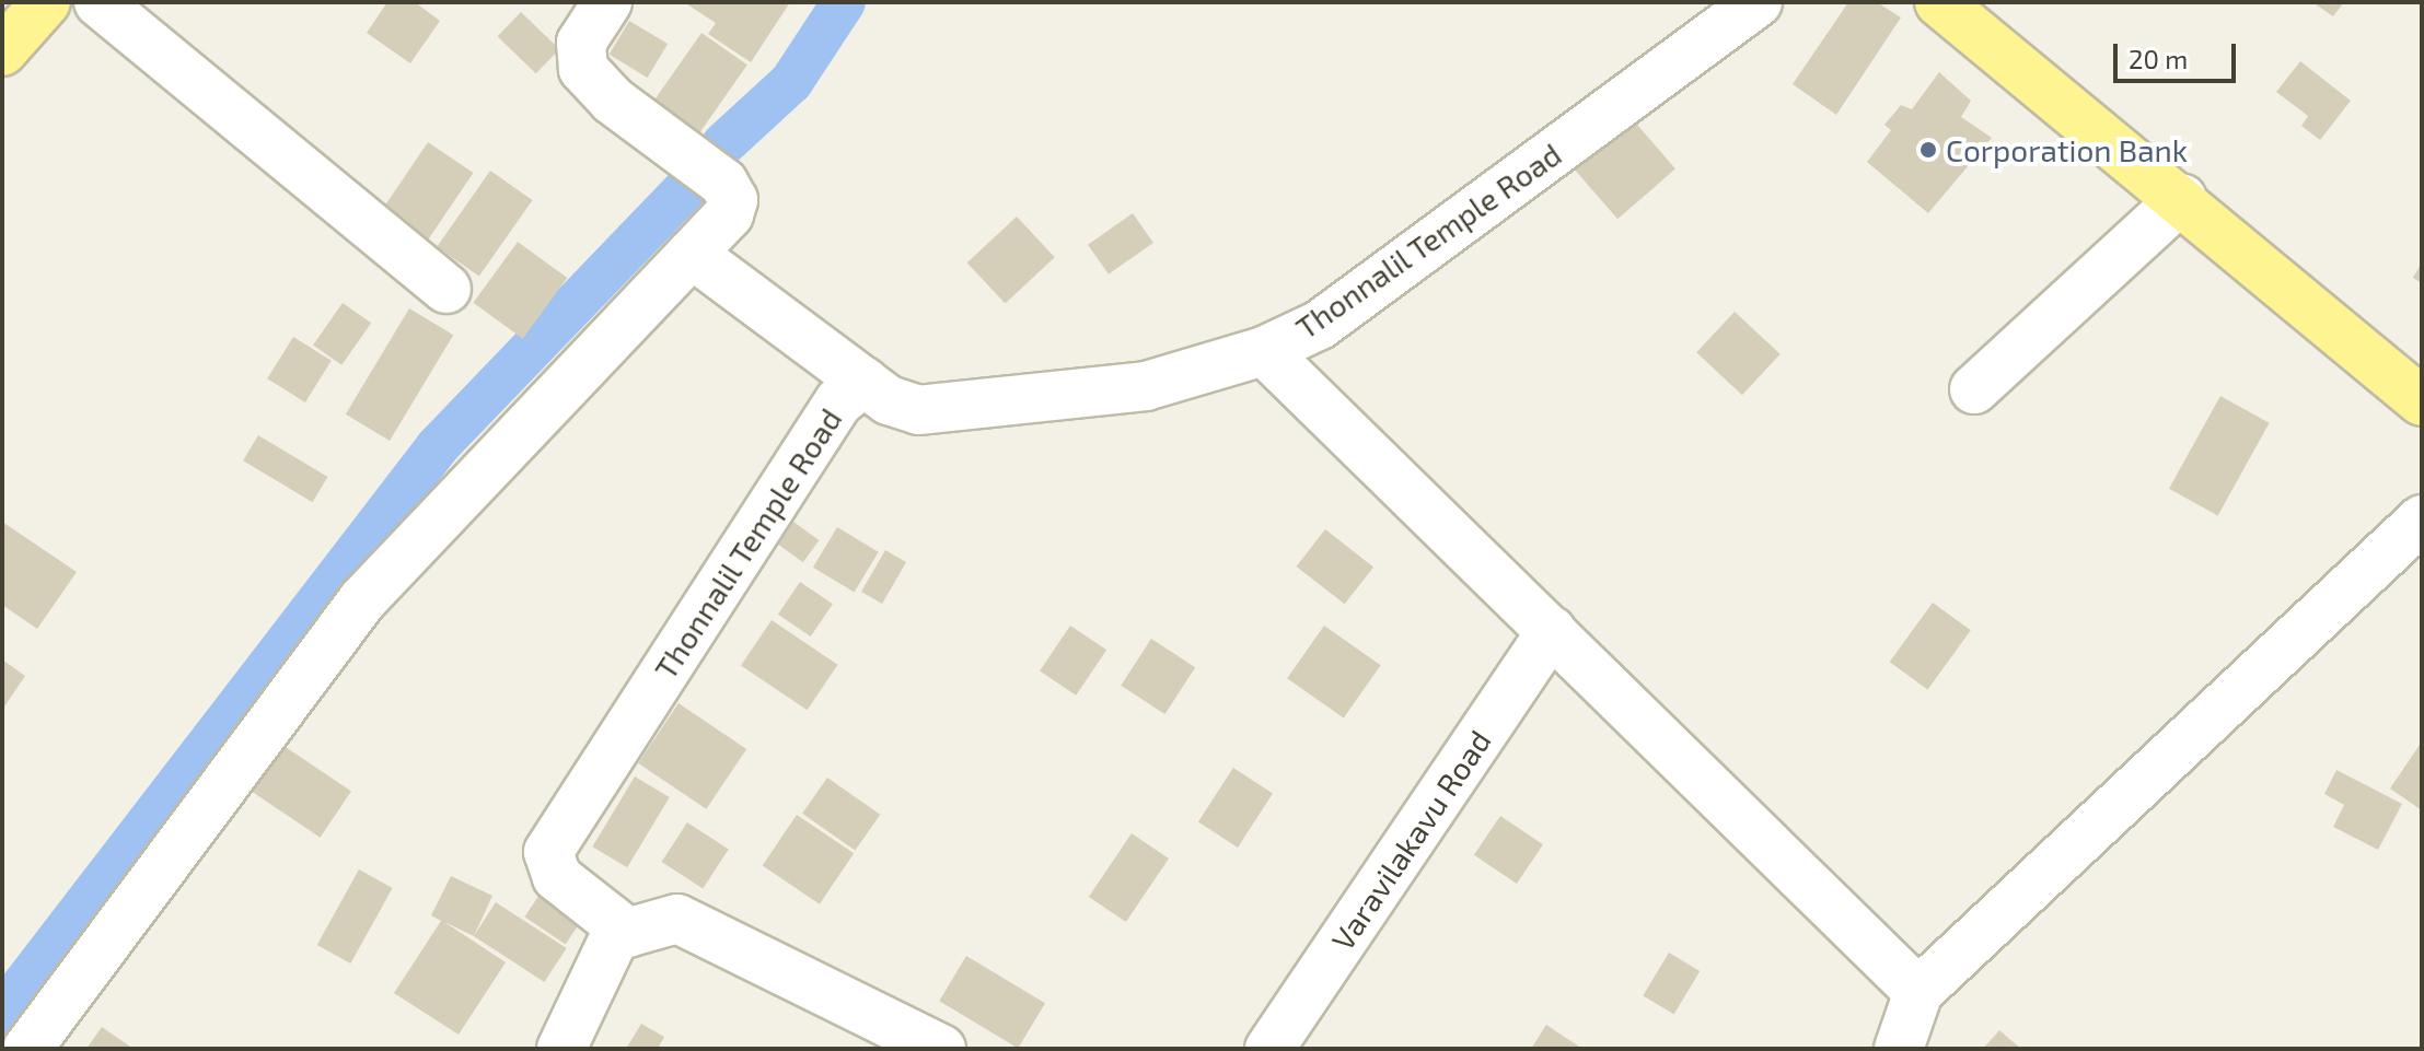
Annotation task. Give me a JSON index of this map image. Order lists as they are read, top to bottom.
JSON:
{
  "streets": {
    "street": ["Thonnalil Temple Road", "Varavilakavu Road"]
  },
  "places": ["Corporation Bank"],
  "scale_bar": "20 m"
}
